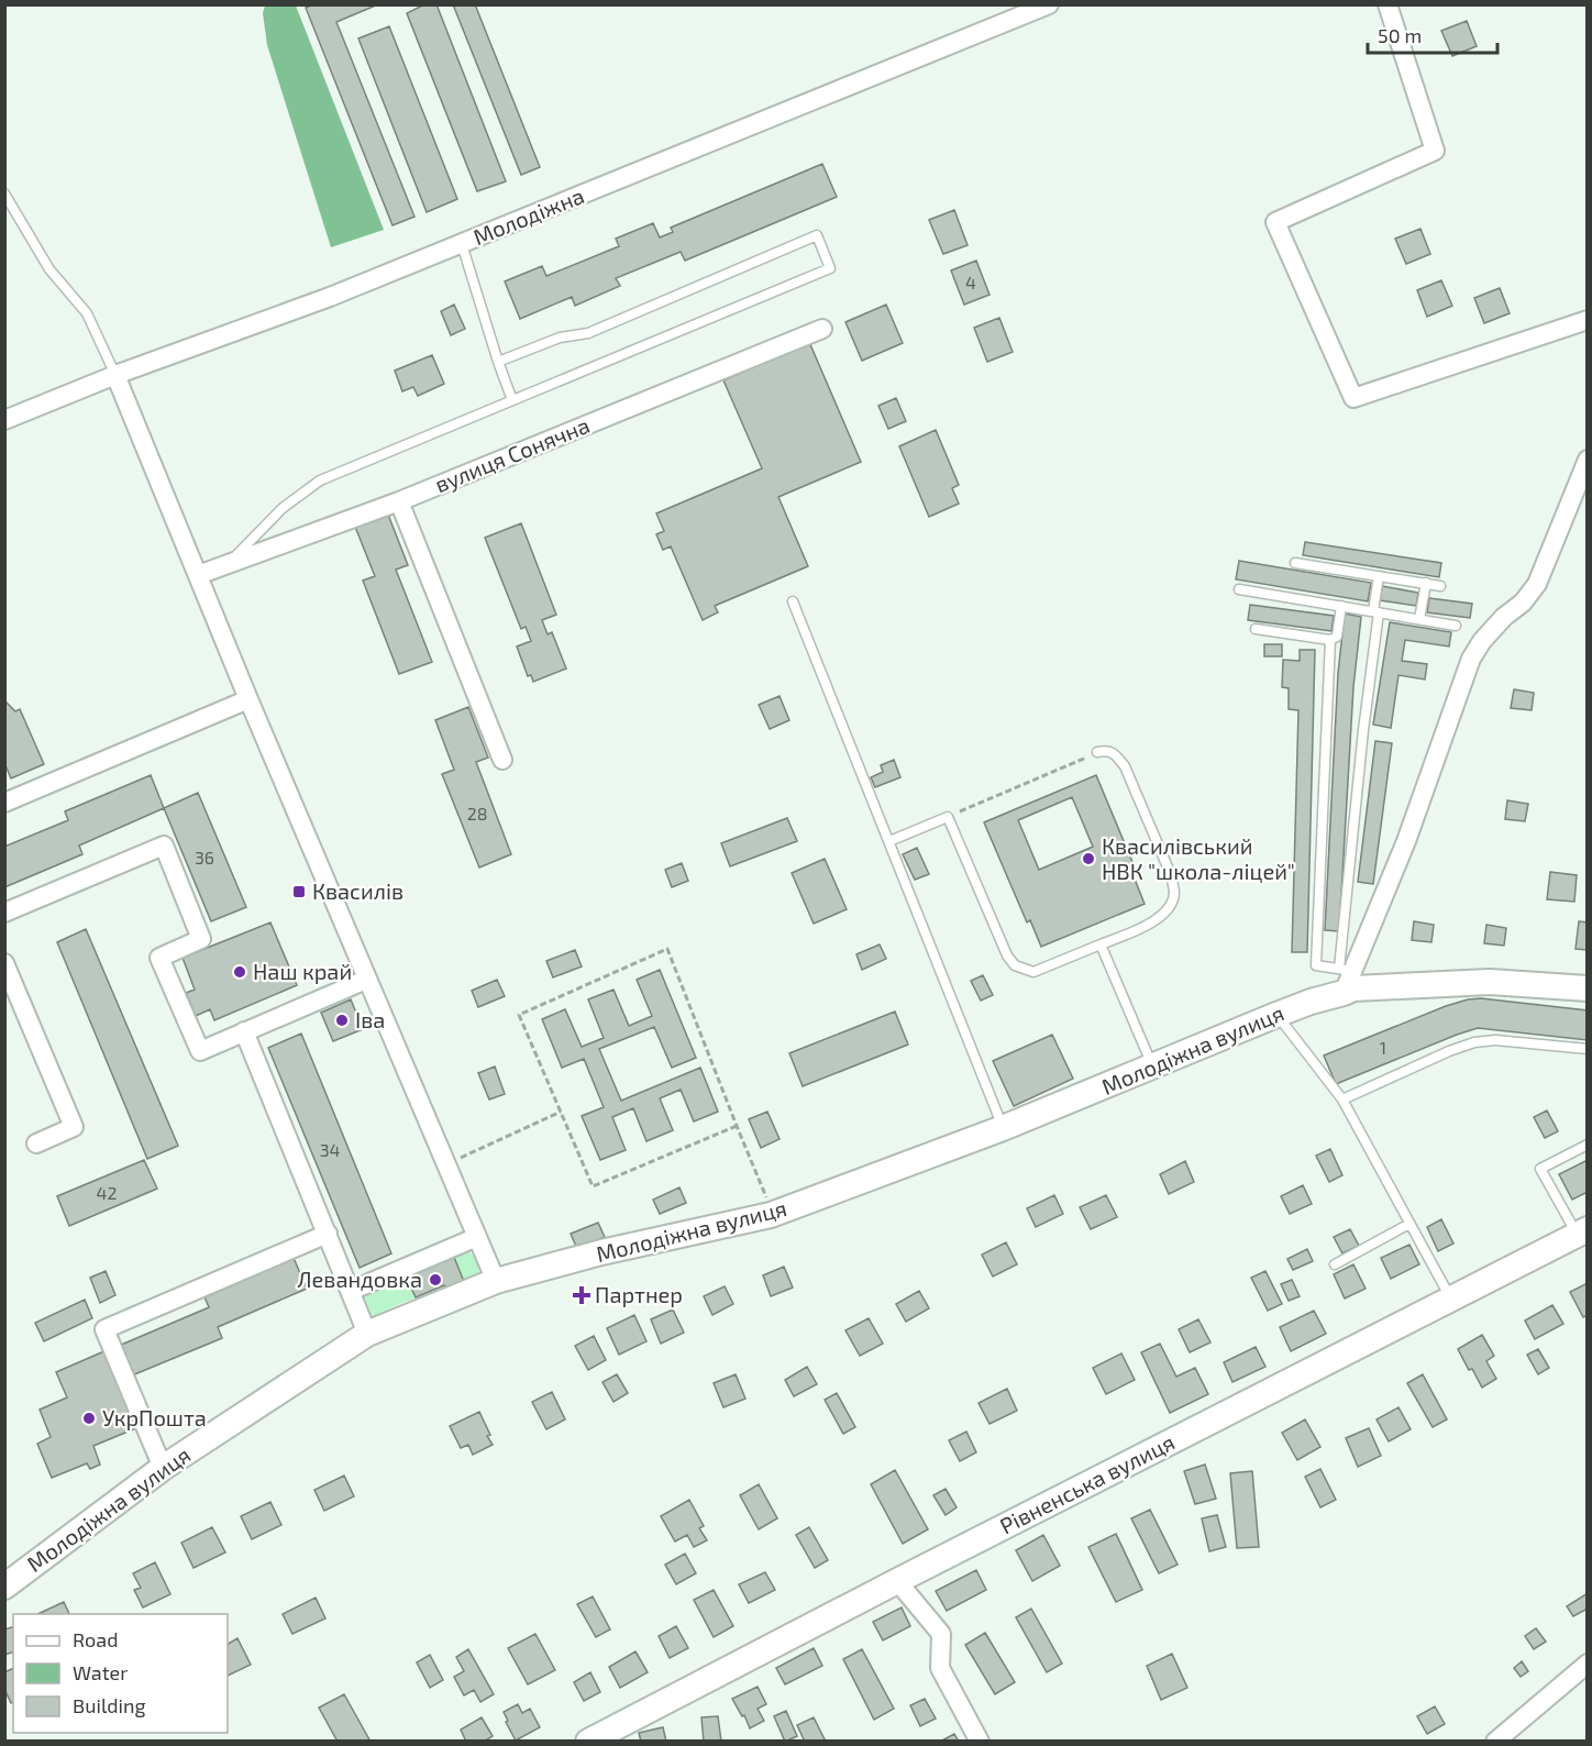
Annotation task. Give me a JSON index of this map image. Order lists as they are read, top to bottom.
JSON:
{
  "streets": {
    "street": [
      "Молодіжна",
      "вулиця Сонячна",
      "Молодіжна вулиця",
      "Рівненська вулиця"
    ]
  },
  "places": {
    "other": [
      "Квасилівський НВК \"школа-ліцей\"",
      "Наш край",
      "Іва",
      "Левандовка",
      "УкрПошта"
    ],
    "transit": ["Квасилів"],
    "health": ["Партнер"]
  },
  "house_numbers": [
    "4",
    "28",
    "36",
    "1",
    "34",
    "42"
  ],
  "legend": ["Road", "Water", "Building"],
  "scale_bar": "50 m"
}
